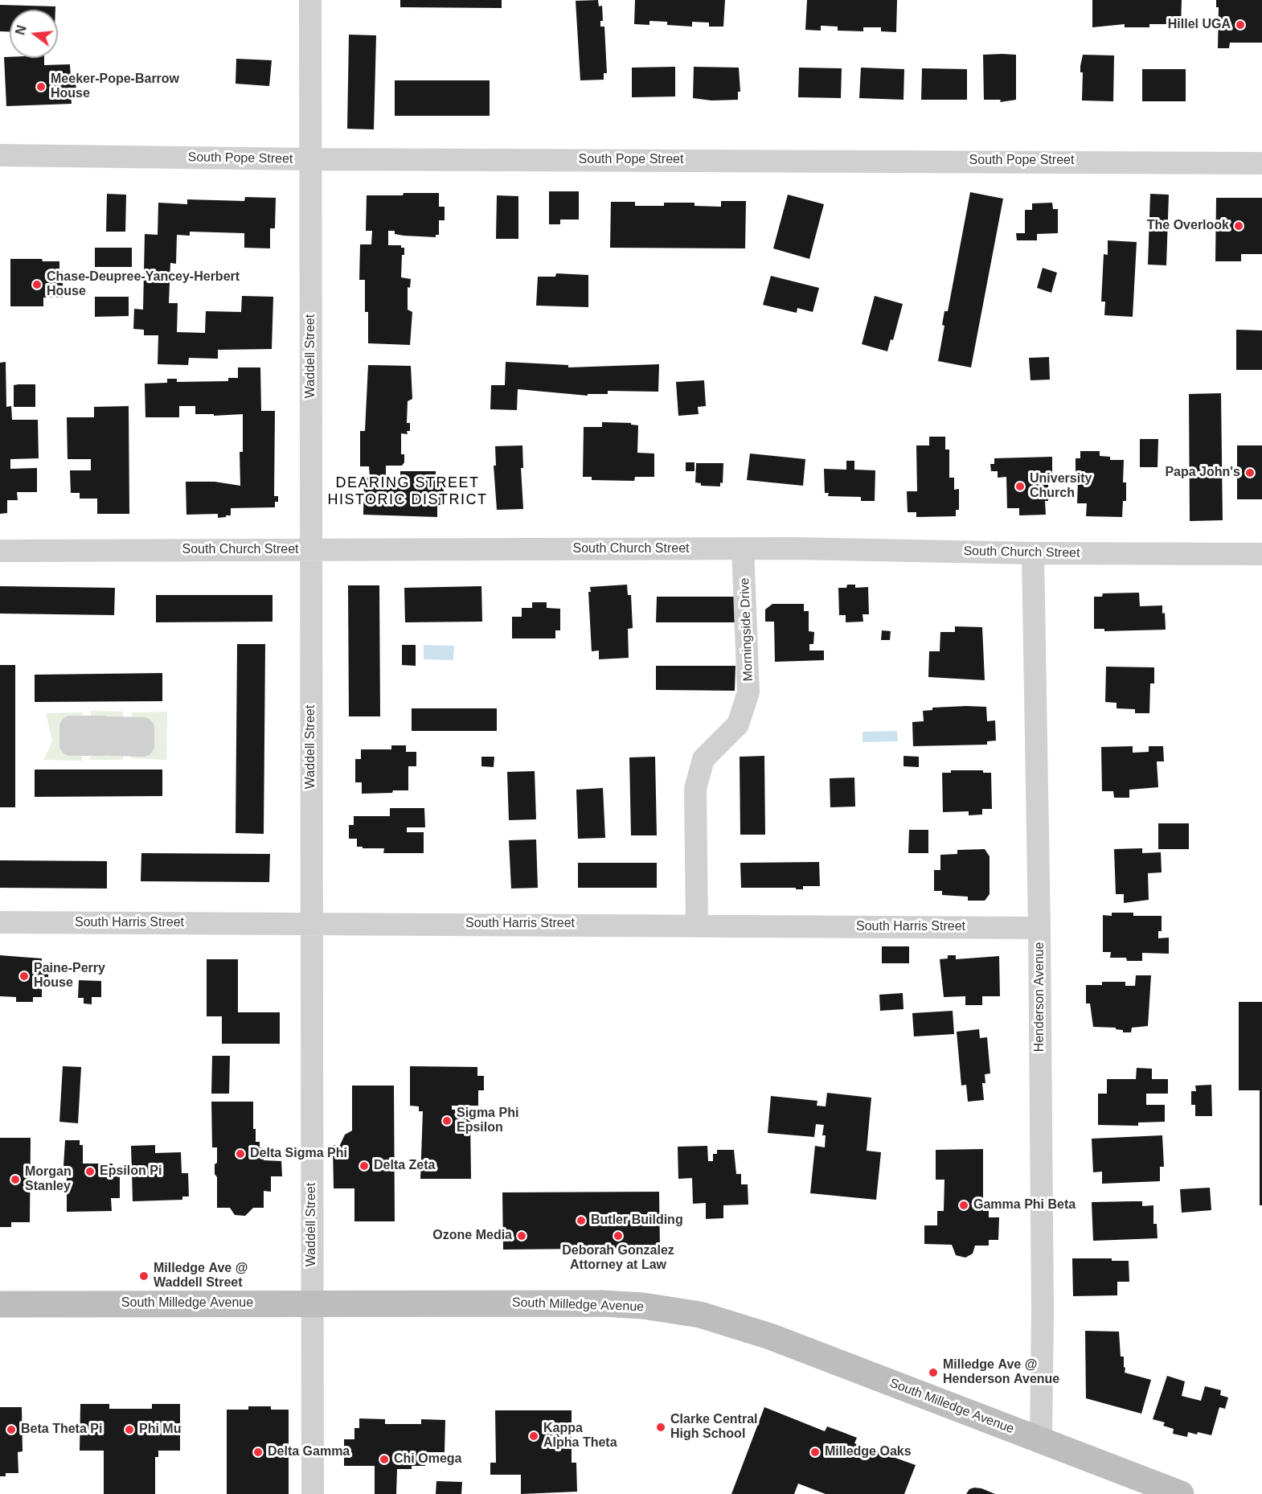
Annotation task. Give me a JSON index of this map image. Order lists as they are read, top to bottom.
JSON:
{
  "streets": {
    "main road": ["South Milledge Avenue"],
    "street": [
      "South Pope Street",
      "Waddell Street",
      "South Church Street",
      "Morningside Drive",
      "South Harris Street",
      "Henderson Avenue"
    ]
  },
  "crossings": [
    ["South Pope Street", "Waddell Street"],
    ["Waddell Street", "South Church Street"],
    ["Waddell Street", "South Harris Street"],
    ["Waddell Street", "South Milledge Avenue"],
    ["South Church Street", "Morningside Drive"],
    ["South Church Street", "Henderson Avenue"],
    ["Morningside Drive", "South Harris Street"],
    ["South Harris Street", "Henderson Avenue"],
    ["Henderson Avenue", "South Milledge Avenue"]
  ],
  "districts": ["DEARING STREET HISTORIC DISTRICT"],
  "places": [
    "Hillel UGA",
    "Meeker-Pope-Barrow House",
    "The Overlook",
    "Chase-Deupree-Yancey-Herbert House",
    "Papa John's",
    "University Church",
    "Paine-Perry House",
    "Sigma Phi Epsilon",
    "Delta Sigma Phi",
    "Delta Zeta",
    "Epsilon Pi",
    "Morgan Stanley",
    "Gamma Phi Beta",
    "Butler Building",
    "Ozone Media",
    "Deborah Gonzalez Attorney at Law",
    "Milledge Ave @ Waddell Street",
    "Milledge Ave @ Henderson Avenue",
    "Clarke Central High School",
    "Beta Theta Pi",
    "Phi Mu",
    "Kappa Alpha Theta",
    "Delta Gamma",
    "Milledge Oaks",
    "Chi Omega"
  ],
  "north": "left"
}
